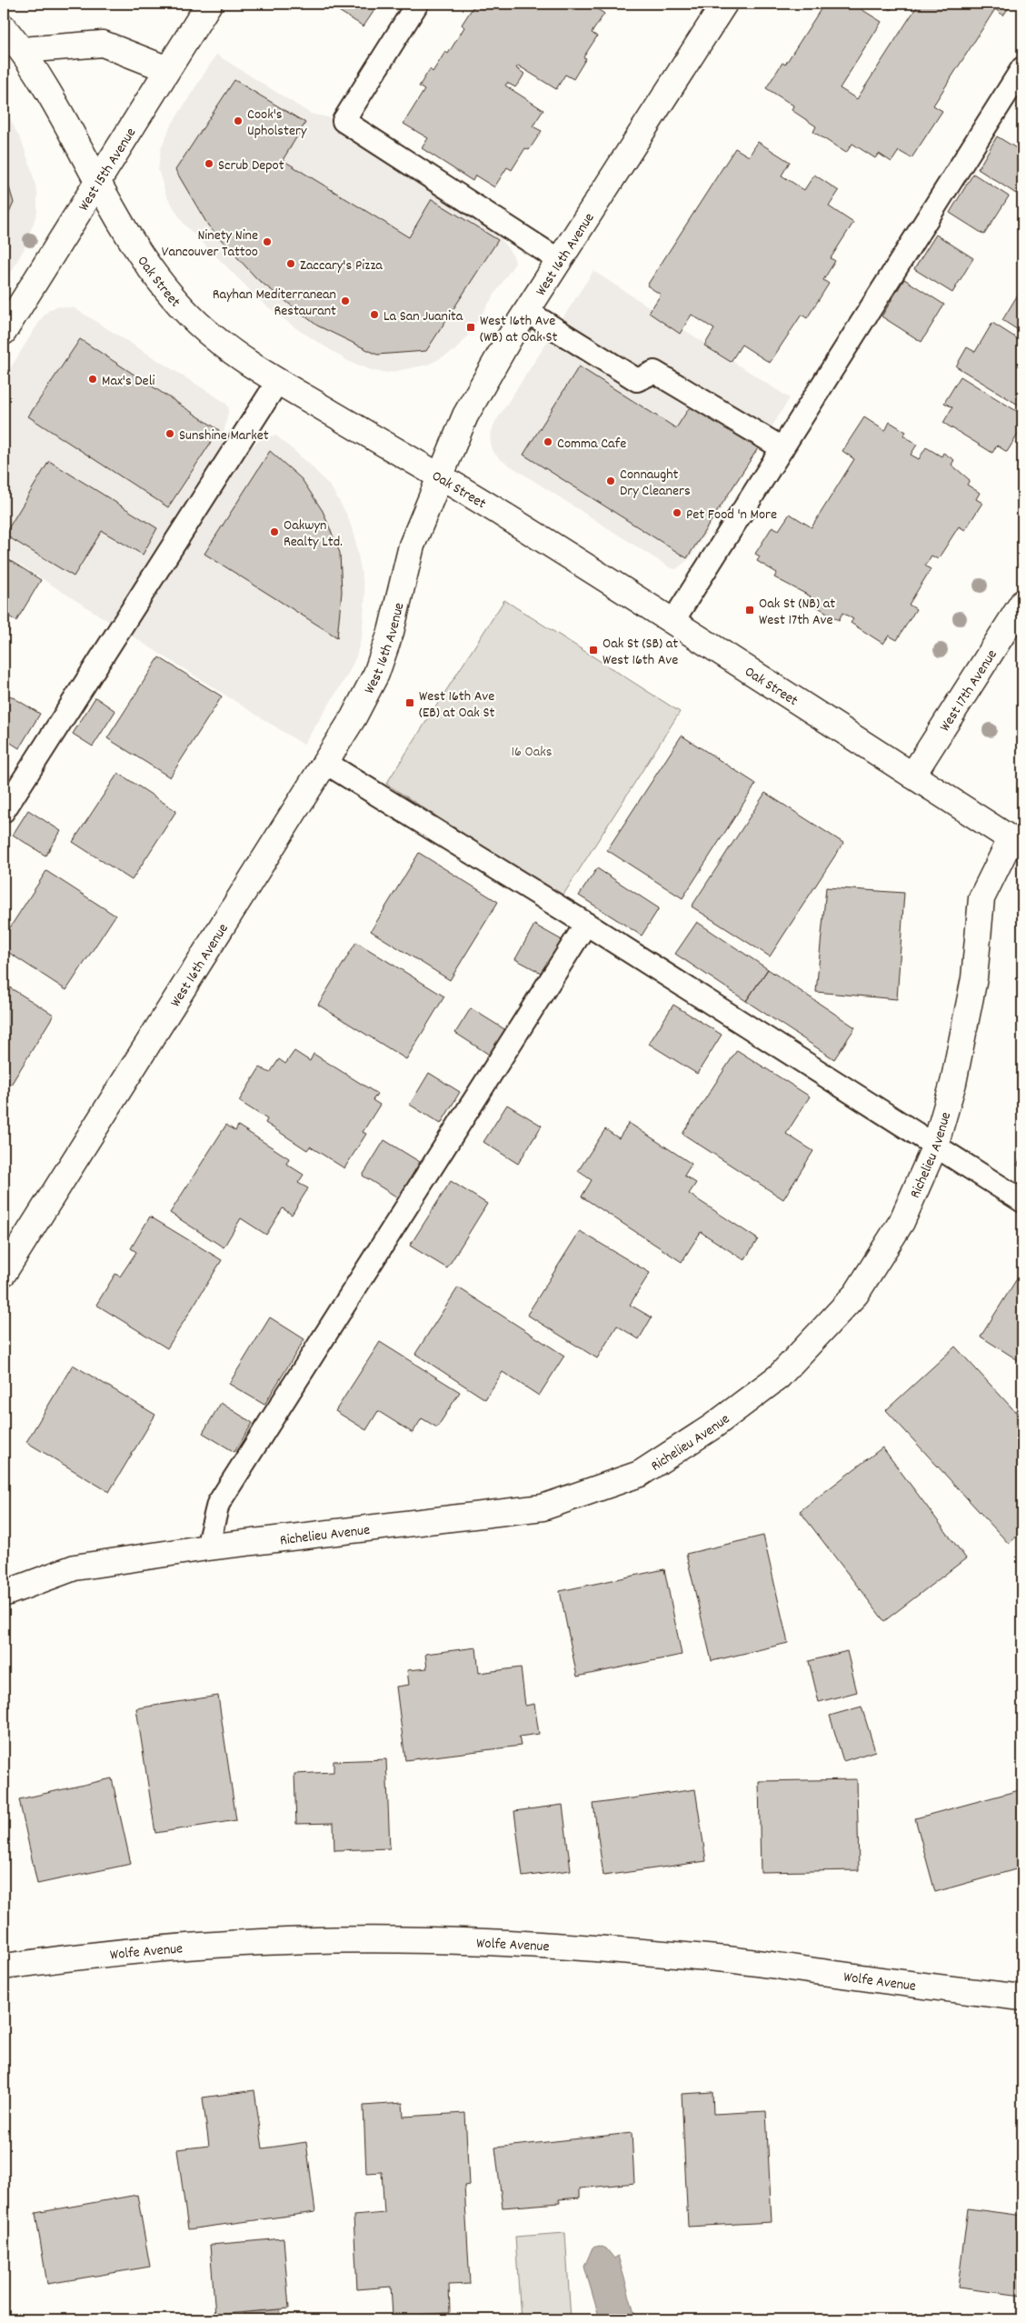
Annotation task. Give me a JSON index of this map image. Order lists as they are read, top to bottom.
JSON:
{
  "streets": {
    "street": [
      "West 15th Avenue",
      "West 16th Avenue",
      "Oak Street",
      "West 17th Avenue",
      "Richelieu Avenue",
      "Wolfe Avenue"
    ]
  },
  "crossings": [
    ["West 15th Avenue", "Oak Street"],
    ["West 16th Avenue", "Oak Street"],
    ["Oak Street", "West 17th Avenue"],
    ["Oak Street", "Richelieu Avenue"]
  ],
  "parks": ["16 Oaks"],
  "places": {
    "other": [
      "Cook's Upholstery",
      "Scrub Depot",
      "Ninety Nine Vancouver Tattoo",
      "Zaccary's Pizza",
      "Rayhan Mediterranean Restaurant",
      "La San Juanita",
      "Max's Deli",
      "Sunshine Market",
      "Comma Cafe",
      "Connaught Dry Cleaners",
      "Pet Food 'n More",
      "Oakwyn Realty Ltd."
    ],
    "transit": [
      "West 16th Ave (WB) at Oak St",
      "Oak St (NB) at West 17th Ave",
      "Oak St (SB) at West 16th Ave",
      "West 16th Ave (EB) at Oak St"
    ]
  }
}
